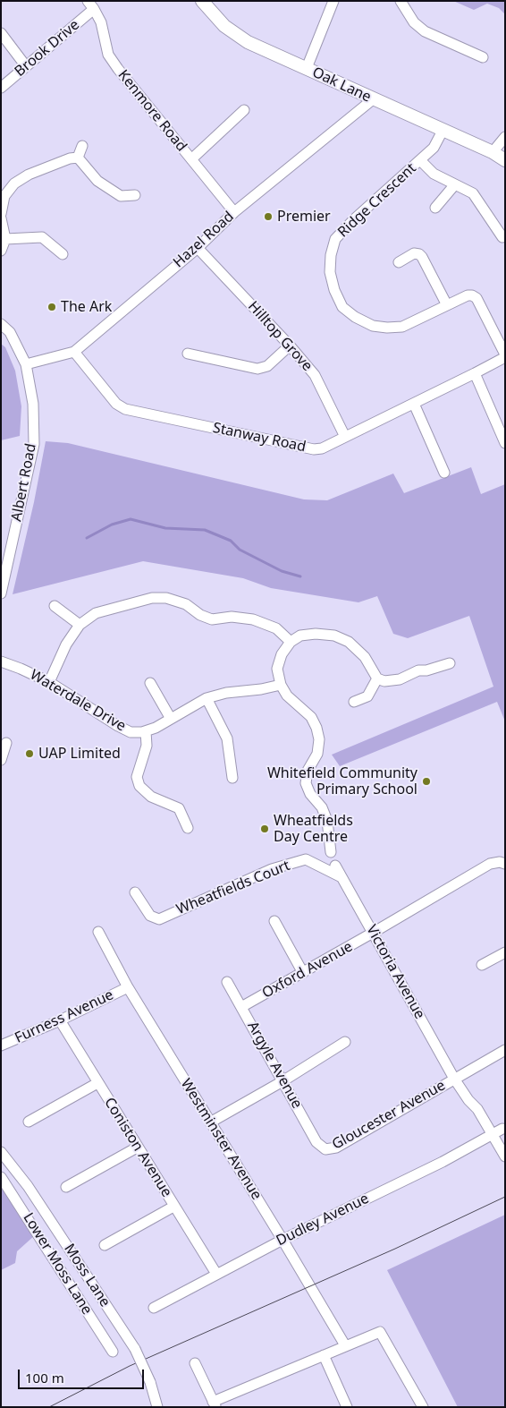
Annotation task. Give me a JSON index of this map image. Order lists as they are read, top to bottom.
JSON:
{
  "streets": {
    "street": [
      "Brook Drive",
      "Oak Lane",
      "Kenmore Road",
      "Ridge Crescent",
      "Hazel Road",
      "Hilltop Grove",
      "Stanway Road",
      "Albert Road",
      "Waterdale Drive",
      "Wheatfields Court",
      "Oxford Avenue",
      "Victoria Avenue",
      "Furness Avenue",
      "Argyle Avenue",
      "Gloucester Avenue",
      "Westminster Avenue",
      "Coniston Avenue",
      "Dudley Avenue",
      "Lower Moss Lane",
      "Moss Lane"
    ]
  },
  "crossings": [
    ["Brook Drive", "Kenmore Road"],
    ["Oak Lane", "Ridge Crescent"],
    ["Oak Lane", "Hazel Road"],
    ["Kenmore Road", "Hazel Road"],
    ["Ridge Crescent", "Stanway Road"],
    ["Hazel Road", "Hilltop Grove"],
    ["Hazel Road", "Stanway Road"],
    ["Hazel Road", "Albert Road"],
    ["Hilltop Grove", "Stanway Road"],
    ["Wheatfields Court", "Victoria Avenue"],
    ["Oxford Avenue", "Victoria Avenue"],
    ["Oxford Avenue", "Argyle Avenue"],
    ["Victoria Avenue", "Gloucester Avenue"],
    ["Victoria Avenue", "Dudley Avenue"],
    ["Furness Avenue", "Westminster Avenue"],
    ["Furness Avenue", "Coniston Avenue"],
    ["Argyle Avenue", "Gloucester Avenue"],
    ["Westminster Avenue", "Dudley Avenue"],
    ["Coniston Avenue", "Dudley Avenue"]
  ],
  "places": [
    "Premier",
    "The Ark",
    "UAP Limited",
    "Whitefield Community Primary School",
    "Wheatfields Day Centre"
  ],
  "scale_bar": "100 m"
}
